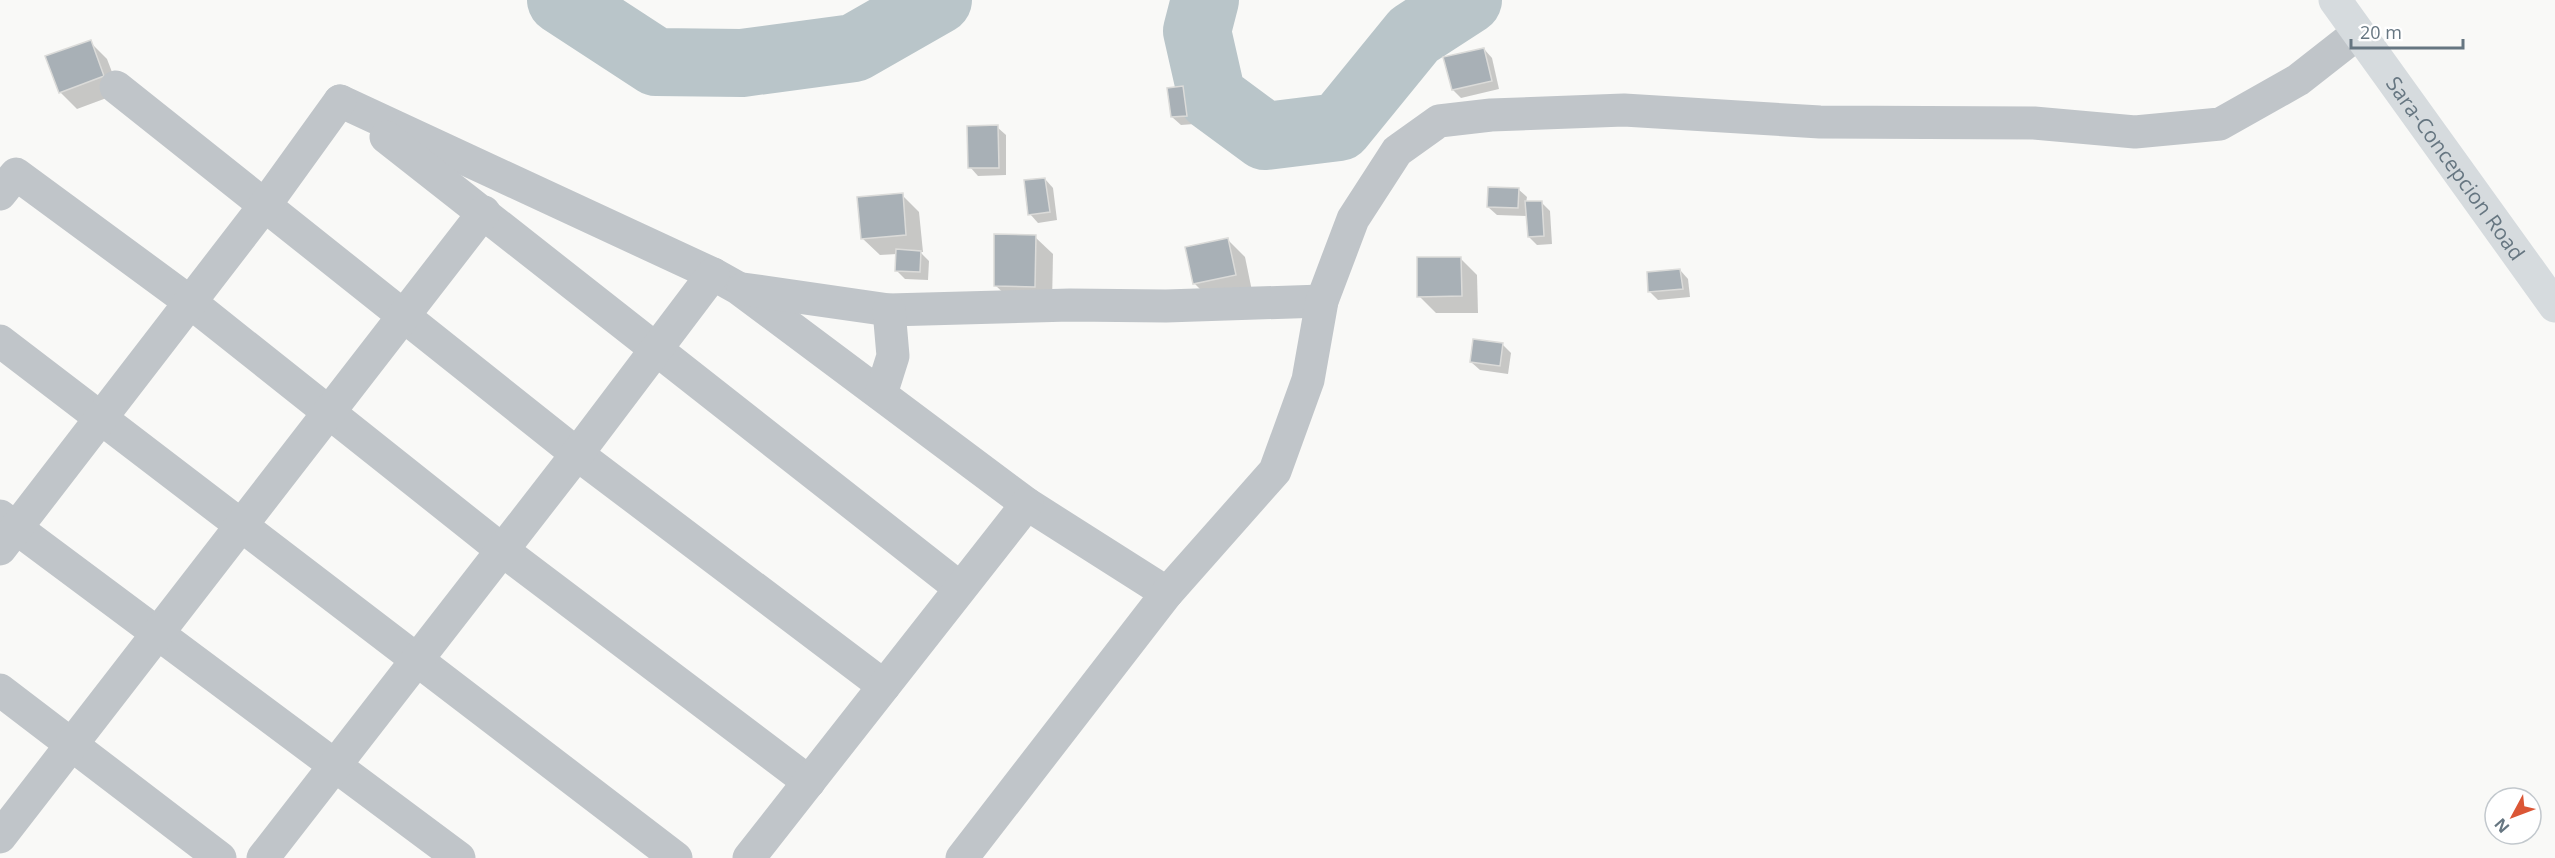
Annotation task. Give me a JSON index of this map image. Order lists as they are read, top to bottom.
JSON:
{
  "streets": {
    "main road": ["Sara-Concepcion Road"]
  },
  "scale_bar": "20 m",
  "north": "bottom left"
}
